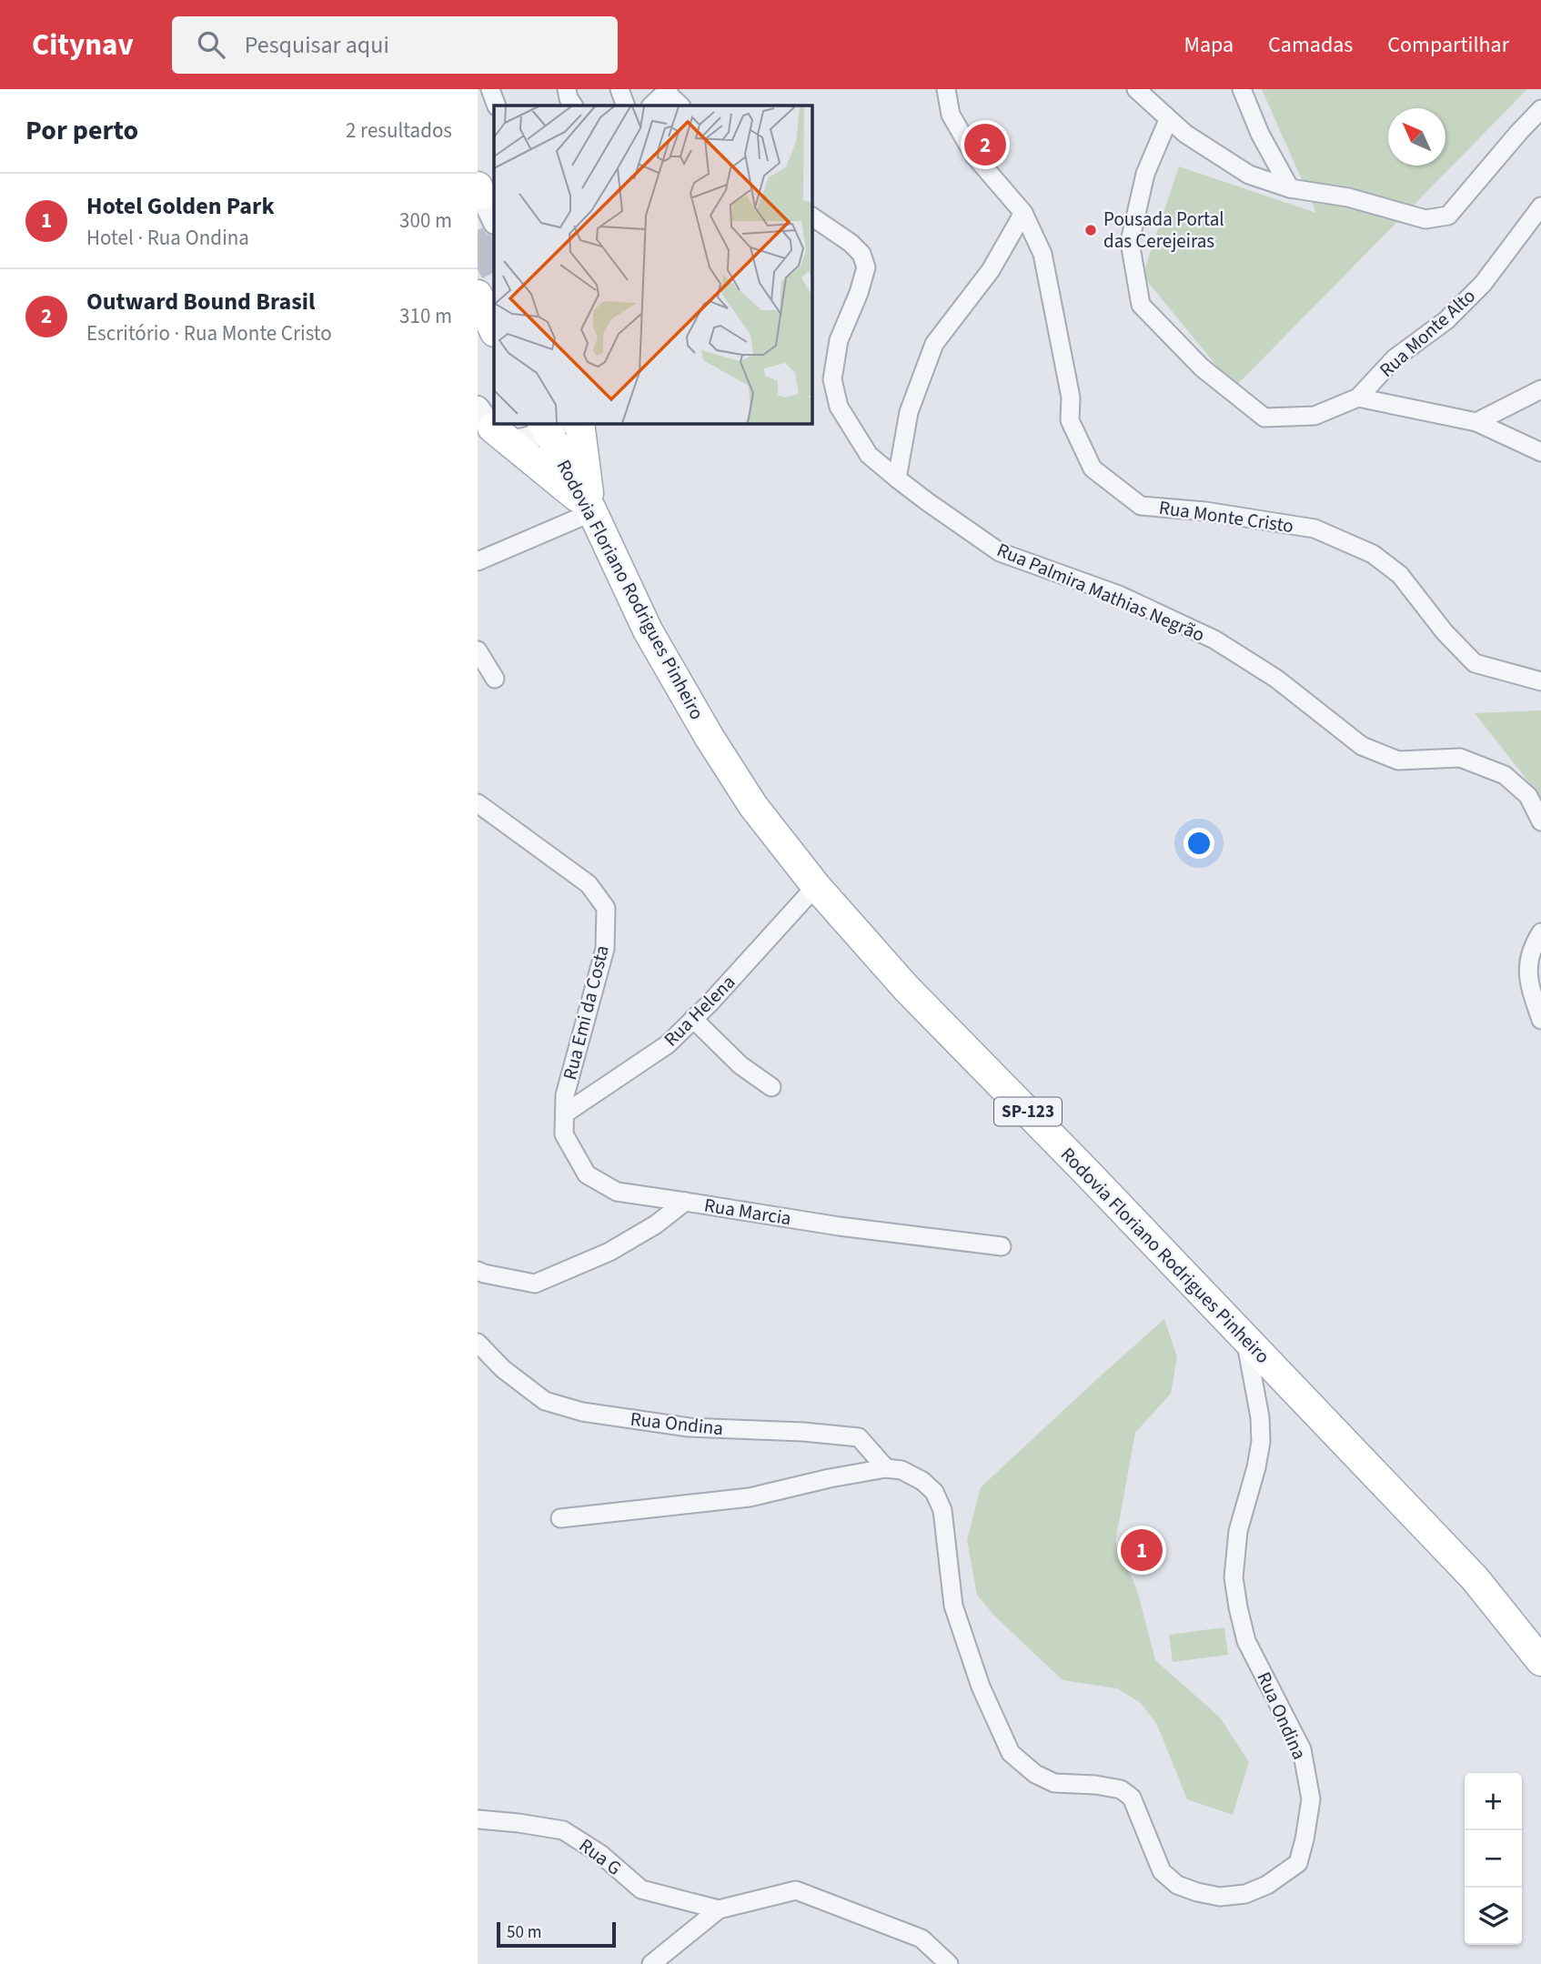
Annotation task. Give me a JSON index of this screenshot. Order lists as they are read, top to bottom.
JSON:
{
  "streets": {
    "main road": ["Rodovia Floriano Rodrigues Pinheiro", "SP-123"],
    "street": [
      "Rua Monte Alto",
      "Rua Monte Cristo",
      "Rua Palmira Mathias Negrão",
      "Rua Helena",
      "Rua Emi da Costa",
      "Rua Marcia",
      "Rua Ondina",
      "Rua G"
    ]
  },
  "crossings": [
    ["Rodovia Floriano Rodrigues Pinheiro", "Rua Helena"],
    ["Rodovia Floriano Rodrigues Pinheiro", "Rua Ondina"],
    ["Rua Helena", "Rua Emi da Costa"],
    ["Rua Emi da Costa", "Rua Marcia"]
  ],
  "places": ["Pousada Portal das Cerejeiras"],
  "scale_bar": "50 m",
  "north": "top left",
  "page": {
    "header": "Citynav",
    "search": "Pesquisar aqui",
    "nav": ["Mapa", "Camadas", "Compartilhar"],
    "heading": ["Por perto", "2 resultados"],
    "pins": ["2", "1"],
    "list": [
      {
        "mark": "1",
        "name": "Hotel Golden Park",
        "note": "Hotel · Rua Ondina",
        "value": "300 m"
      },
      {
        "mark": "2",
        "name": "Outward Bound Brasil",
        "note": "Escritório · Rua Monte Cristo",
        "value": "310 m"
      }
    ],
    "map_buttons": ["+", "−"],
    "scale": "50 m"
  }
}
